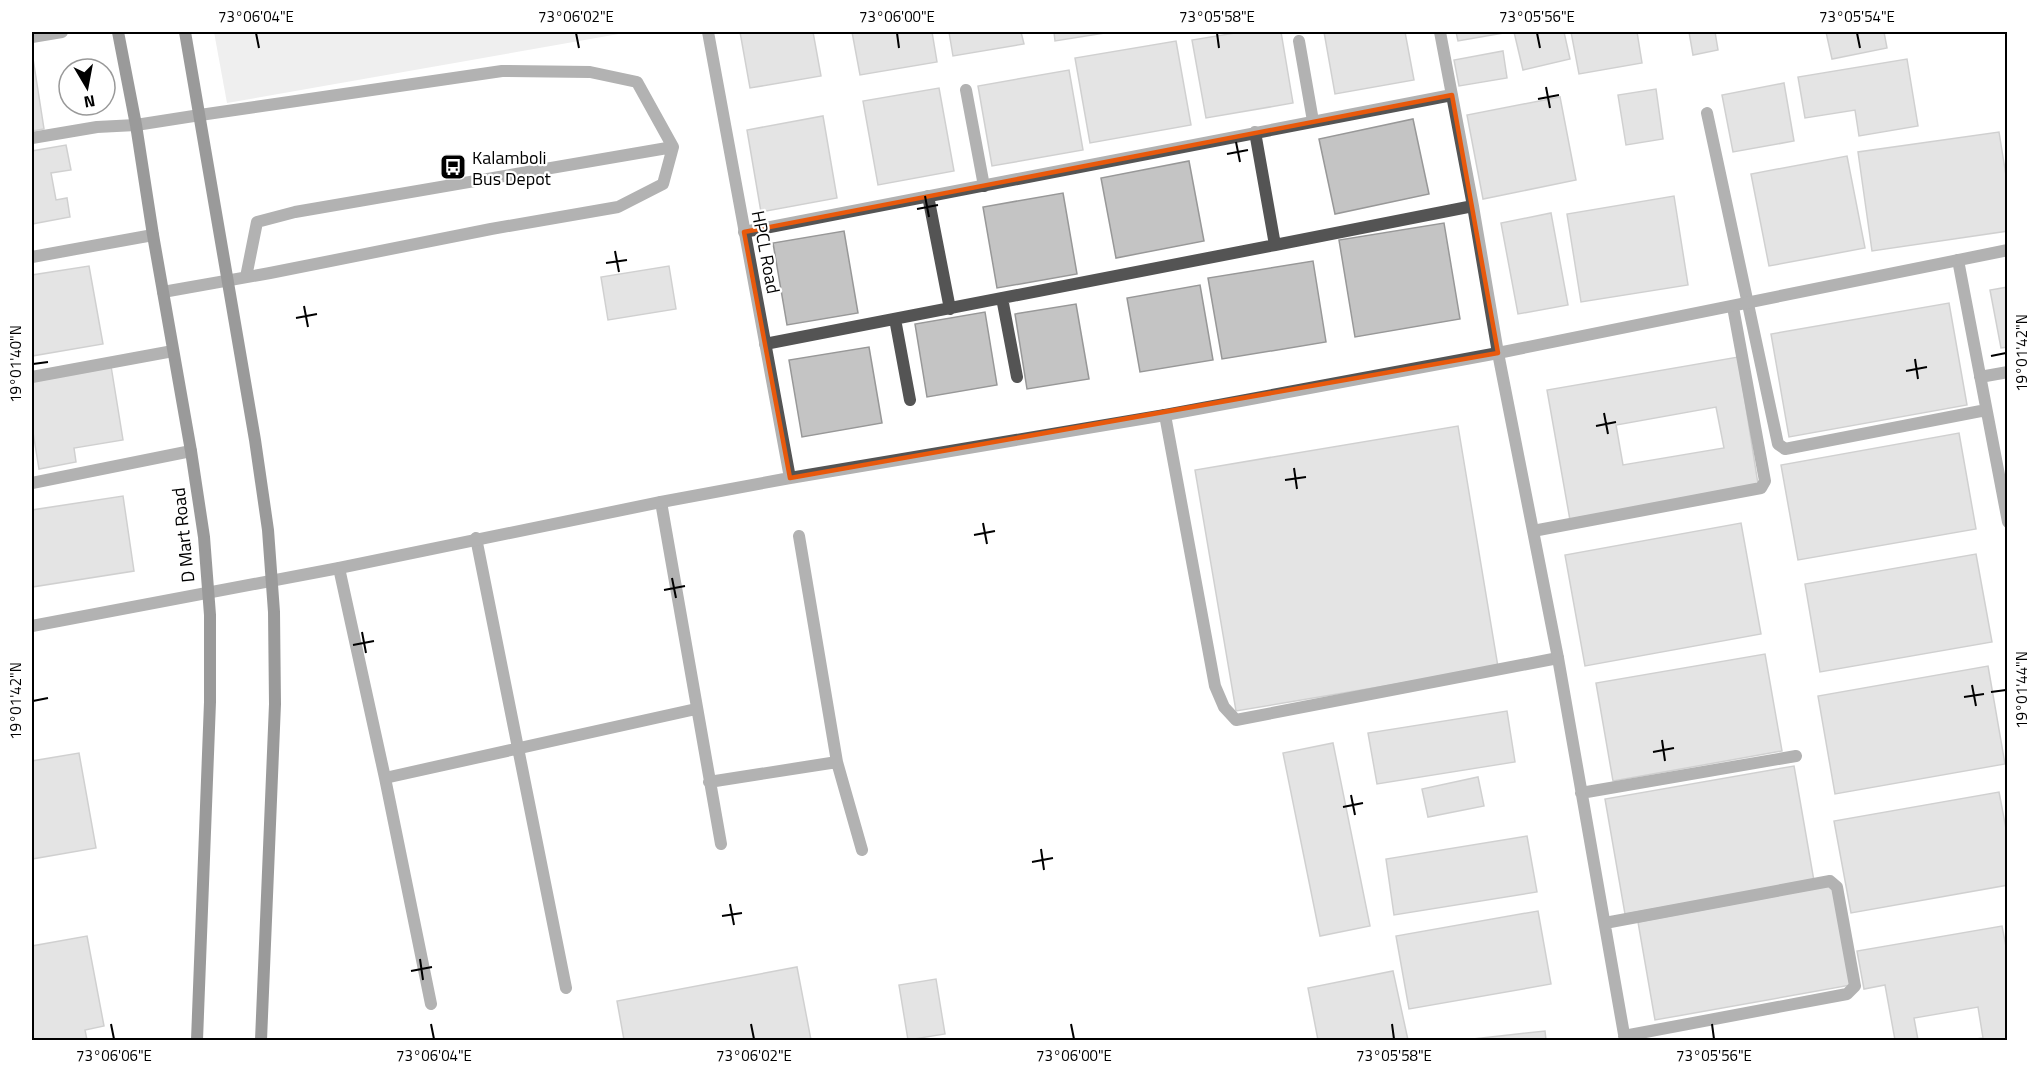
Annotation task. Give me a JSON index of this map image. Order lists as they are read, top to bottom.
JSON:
{
  "streets": {
    "main road": ["D Mart Road"],
    "street": ["HPCL Road"]
  },
  "places": {
    "bus stop": ["Kalamboli Bus Depot"]
  },
  "north": "bottom",
  "coordinates": [
    "73°06'04\"E",
    "73°06'02\"E",
    "73°06'00\"E",
    "73°05'58\"E",
    "73°05'56\"E",
    "73°05'54\"E",
    "19°01'42\"N",
    "19°01'40\"N",
    "19°01'44\"N",
    "73°06'06\"E"
  ]
}
